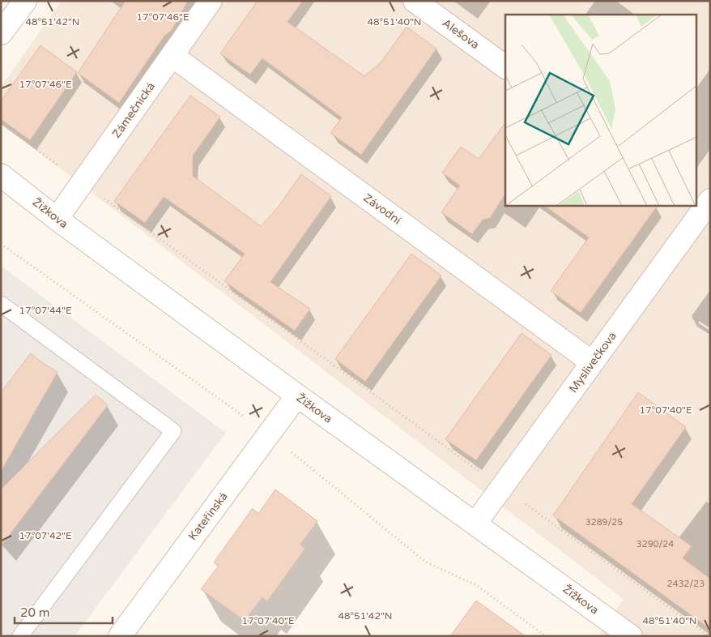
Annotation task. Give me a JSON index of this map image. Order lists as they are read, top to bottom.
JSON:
{
  "streets": {
    "street": [
      "Alešova",
      "Zámečnická",
      "Závodní",
      "Žižkova",
      "Myslivečkova",
      "Kateřinská"
    ]
  },
  "crossings": [
    ["Zámečnická", "Závodní"],
    ["Zámečnická", "Žižkova"],
    ["Závodní", "Myslivečkova"],
    ["Žižkova", "Myslivečkova"],
    ["Žižkova", "Kateřinská"]
  ],
  "house_numbers": ["3289/25", "3290/24", "2432/23"],
  "scale_bar": "20 m",
  "coordinates": [
    "17°07'46\"E",
    "48°51'42\"N",
    "48°51'40\"N",
    "17°07'44\"E",
    "17°07'40\"E",
    "17°07'42\"E"
  ]
}
